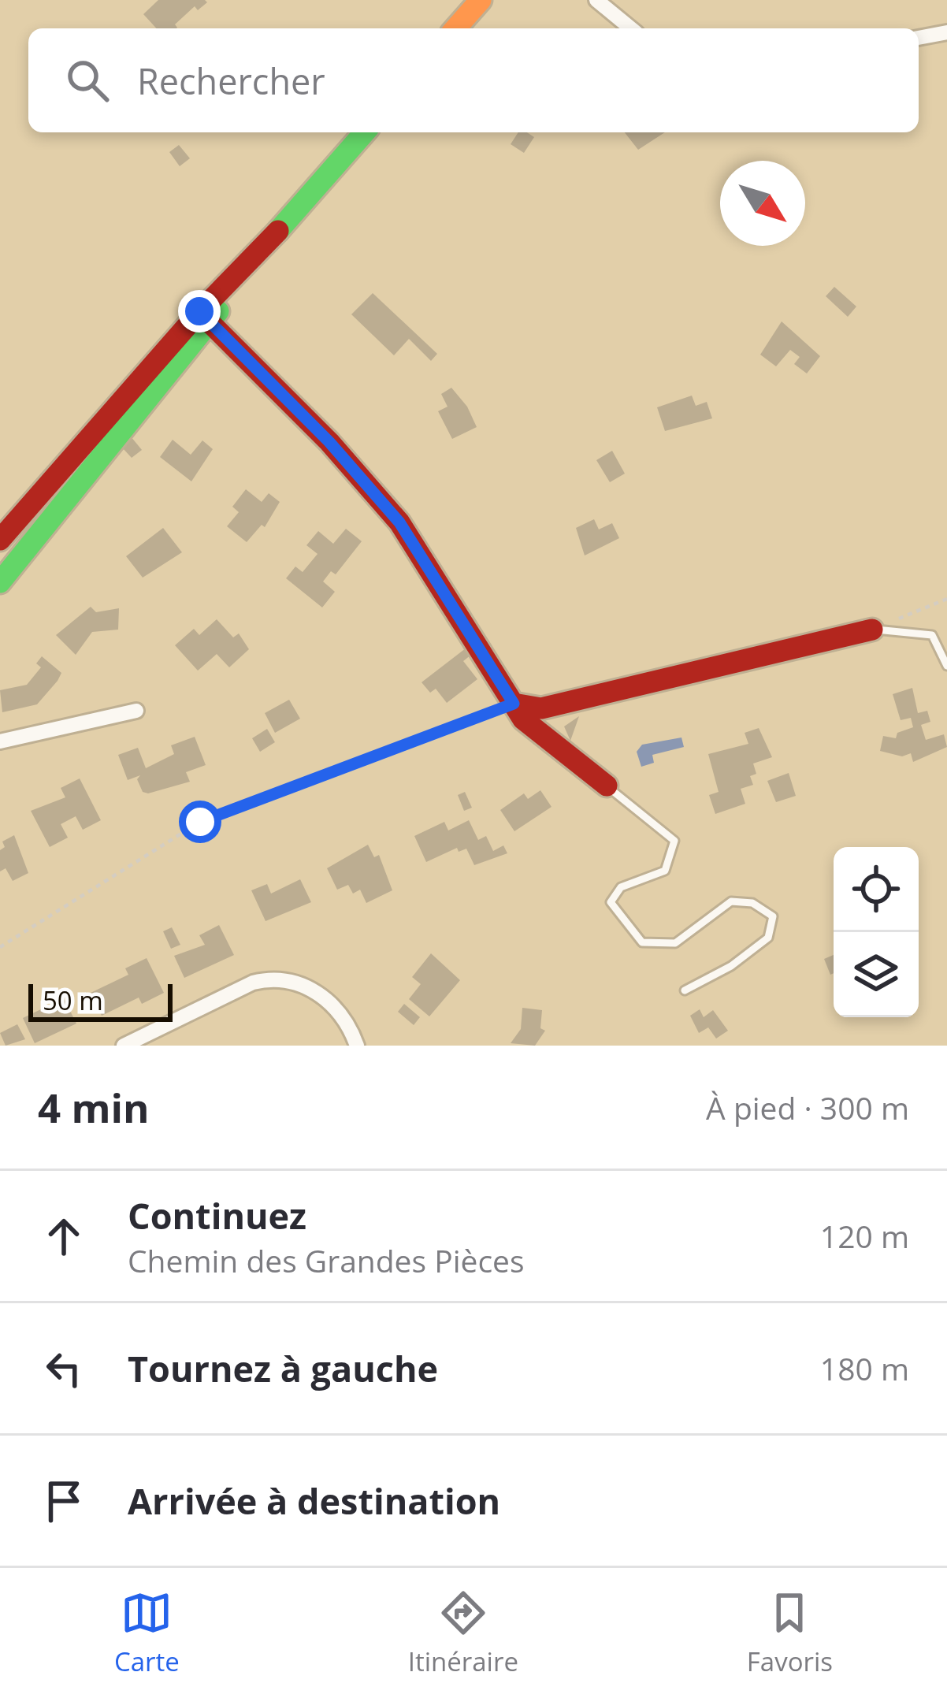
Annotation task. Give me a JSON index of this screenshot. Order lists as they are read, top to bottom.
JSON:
{
  "scale_bar": "50 m",
  "north": "bottom right",
  "page": {
    "search": "Rechercher",
    "scale": "50 m",
    "heading": ["4 min", "À pied · 300 m"],
    "list": [
      ["Continuez", "Chemin des Grandes Pièces", "120 m"],
      ["Tournez à gauche", "180 m"],
      "Arrivée à destination"
    ],
    "nav": ["Carte", "Itinéraire", "Favoris"]
  }
}
